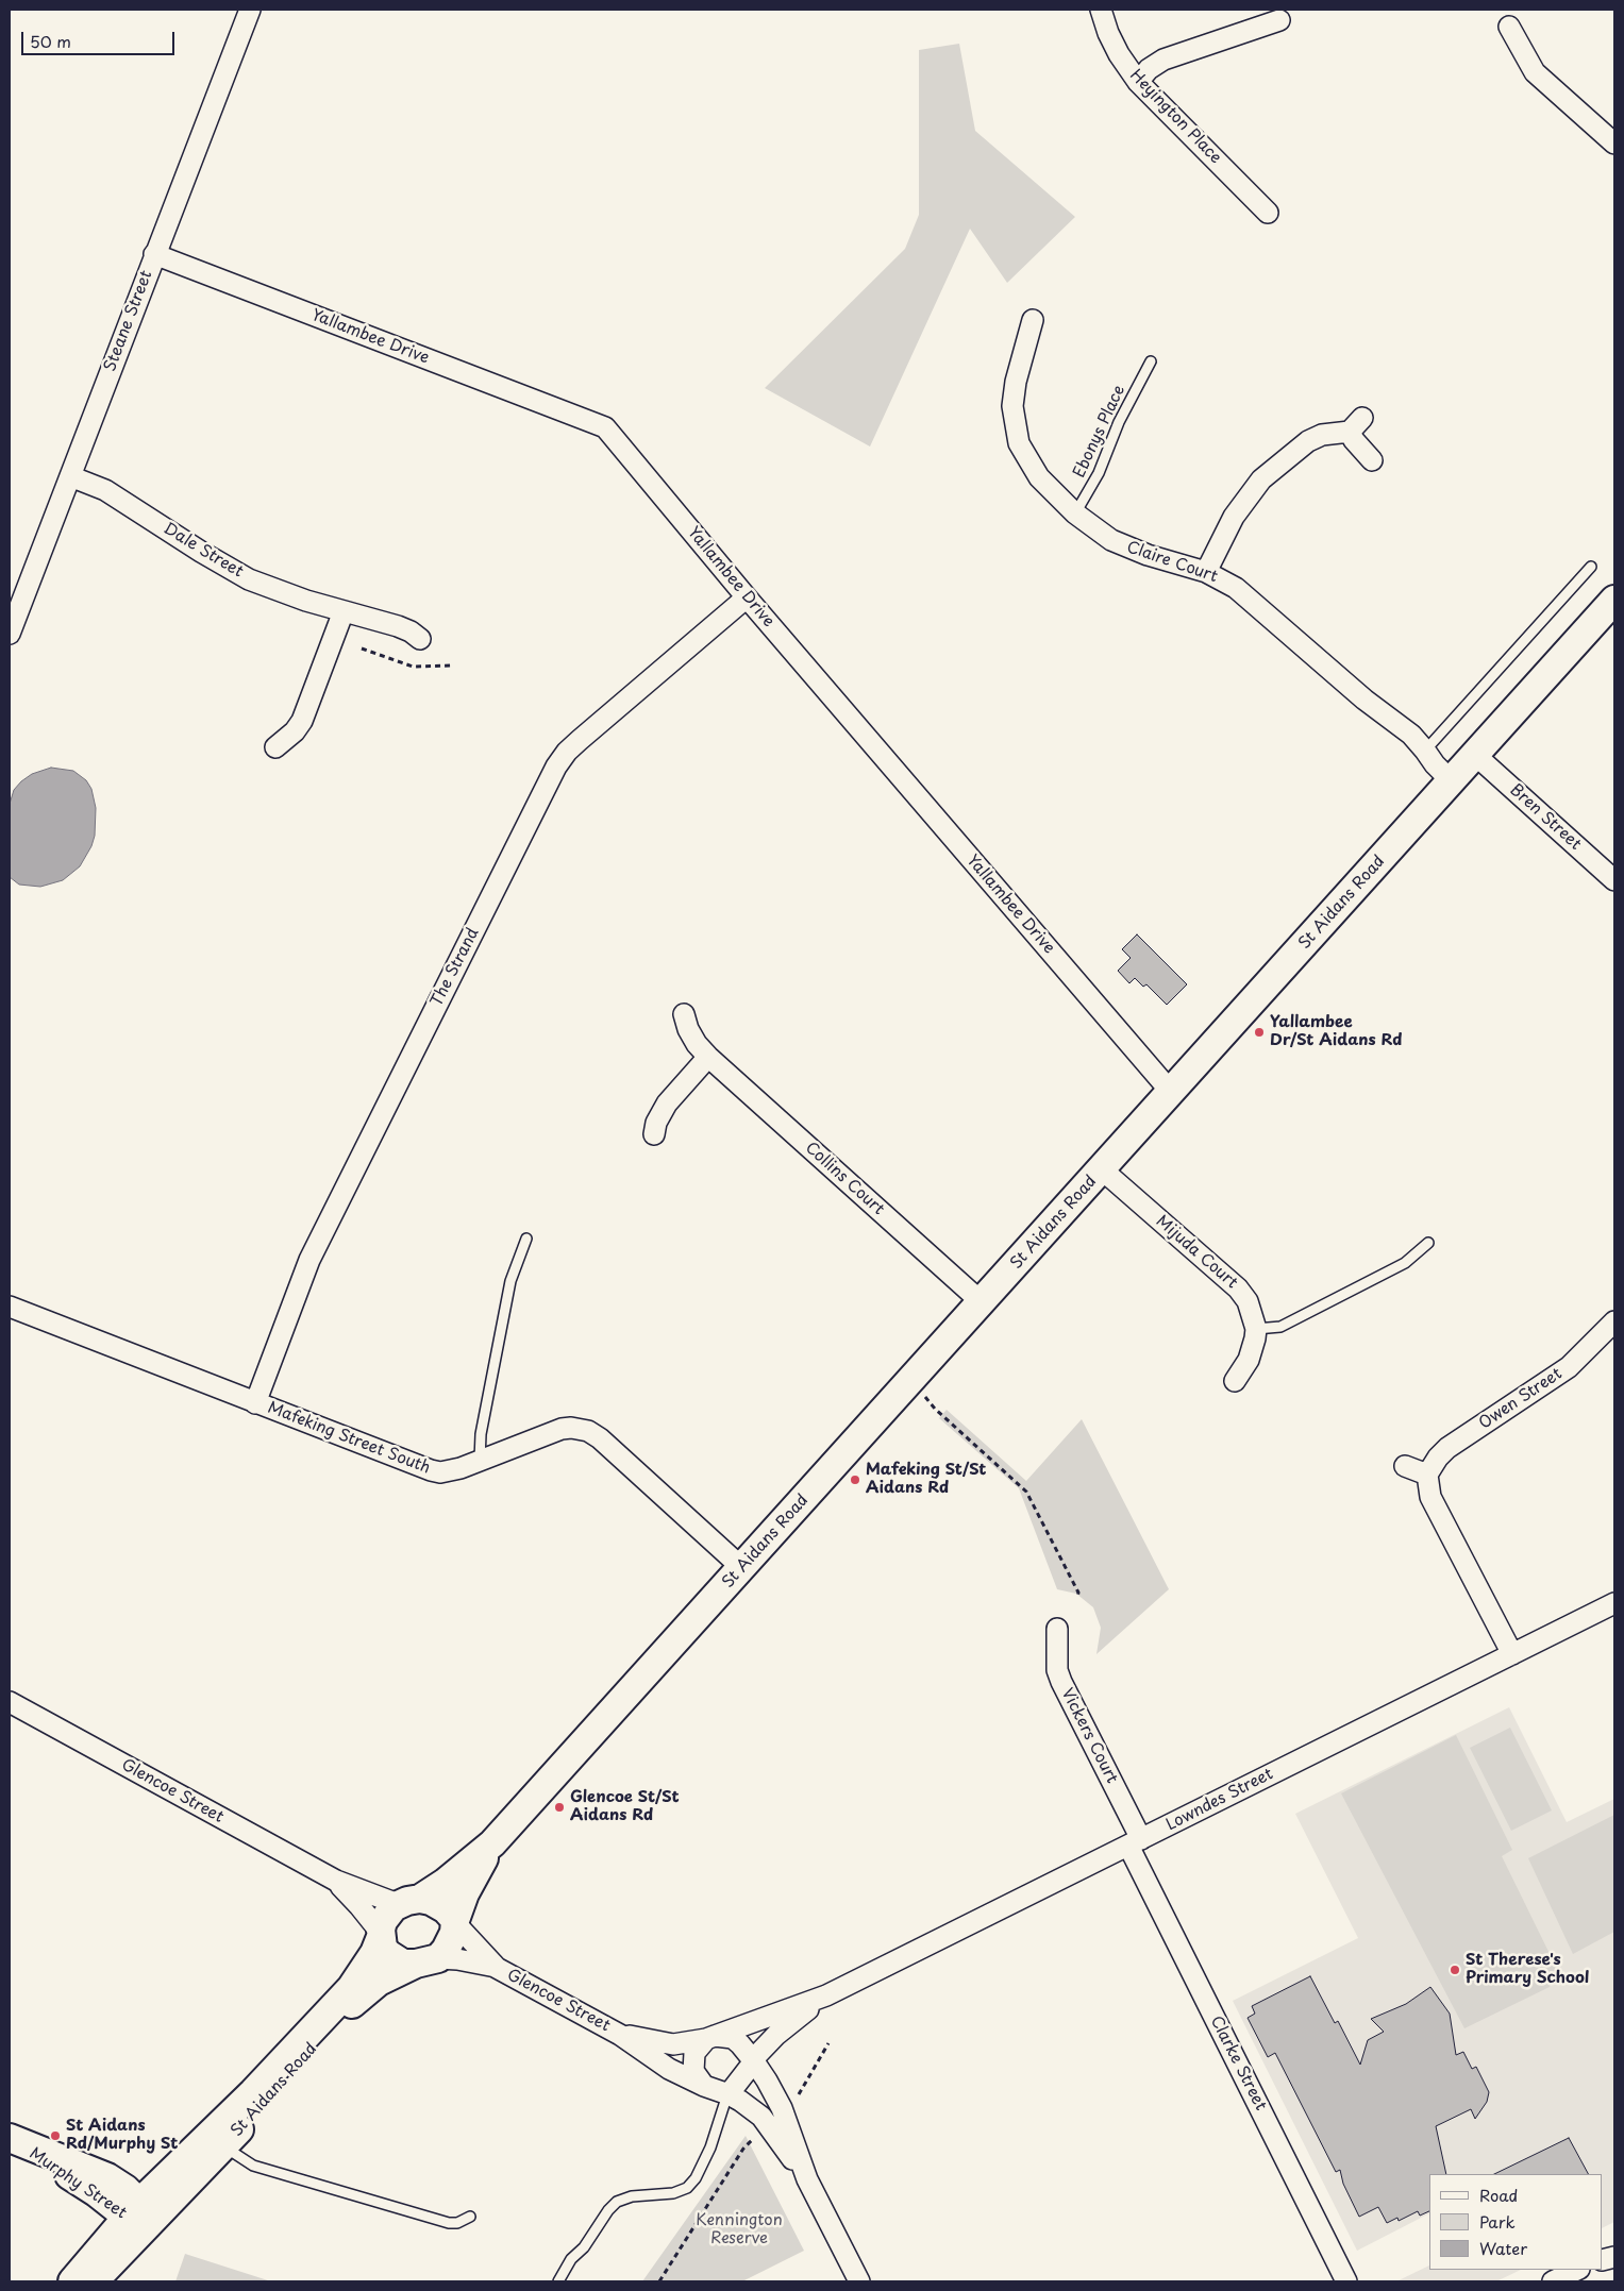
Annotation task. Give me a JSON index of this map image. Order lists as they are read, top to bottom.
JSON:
{
  "streets": {
    "street": [
      "Heyington Place",
      "Steane Street",
      "Yallambee Drive",
      "Dale Street",
      "Claire Court",
      "Bren Street",
      "St Aidans Road",
      "The Strand",
      "Collins Court",
      "Mijuda Court",
      "Owen Street",
      "Mafeking Street South",
      "Vickers Court",
      "Glencoe Street",
      "Lowndes Street",
      "Clarke Street",
      "Murphy Street"
    ],
    "lane": ["Ebonys Place"]
  },
  "crossings": [
    ["Steane Street", "Yallambee Drive"],
    ["Steane Street", "Dale Street"],
    ["Yallambee Drive", "St Aidans Road"],
    ["Yallambee Drive", "The Strand"],
    ["Ebonys Place", "Claire Court"],
    ["Claire Court", "St Aidans Road"],
    ["Bren Street", "St Aidans Road"],
    ["St Aidans Road", "Collins Court"],
    ["St Aidans Road", "Mijuda Court"],
    ["St Aidans Road", "Mafeking Street South"],
    ["St Aidans Road", "Glencoe Street"],
    ["St Aidans Road", "Murphy Street"],
    ["The Strand", "Mafeking Street South"],
    ["Vickers Court", "Lowndes Street"],
    ["Vickers Court", "Clarke Street"],
    ["Glencoe Street", "Lowndes Street"],
    ["Lowndes Street", "Clarke Street"]
  ],
  "parks": ["Kennington Reserve"],
  "places": [
    "Yallambee Dr/St Aidans Rd",
    "Mafeking St/St Aidans Rd",
    "Glencoe St/St Aidans Rd",
    "St Therese's Primary School",
    "St Aidans Rd/Murphy St"
  ],
  "legend": ["Road", "Park", "Water"],
  "scale_bar": "50 m"
}
